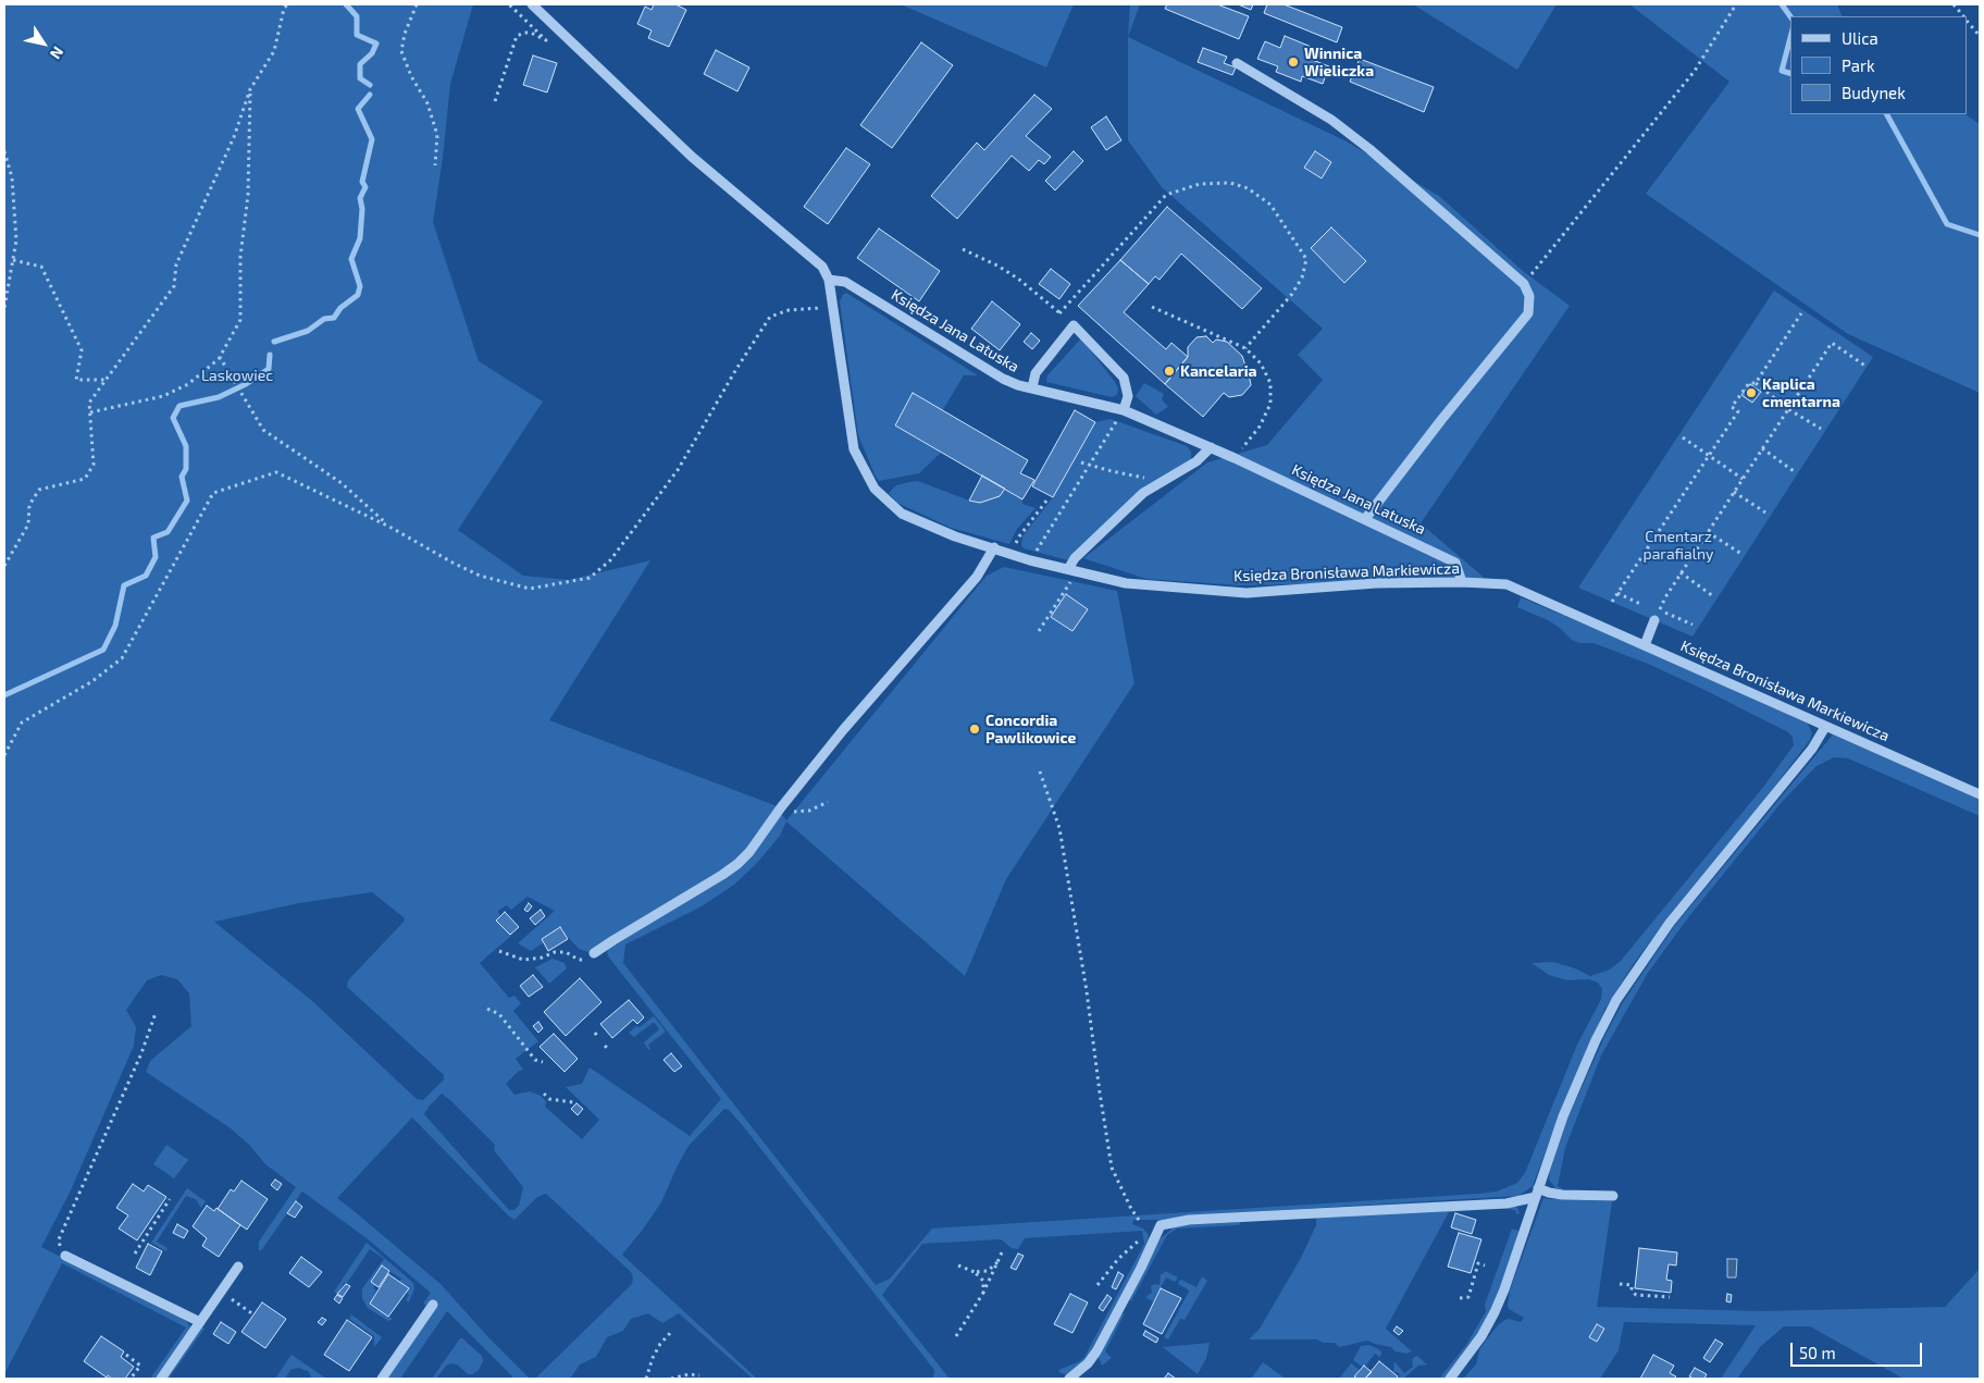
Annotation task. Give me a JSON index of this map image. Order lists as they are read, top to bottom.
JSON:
{
  "streets": {
    "street": ["Księdza Jana Latuska", "Księdza Bronisława Markiewicza"]
  },
  "crossings": [
    ["Księdza Jana Latuska", "Księdza Bronisława Markiewicza"]
  ],
  "parks": ["Laskowiec", "Cmentarz parafialny"],
  "places": [
    "Winnica Wieliczka",
    "Kancelaria",
    "Kaplica cmentarna",
    "Concordia Pawlikowice"
  ],
  "legend": ["Ulica", "Park", "Budynek"],
  "scale_bar": "50 m",
  "north": "bottom right"
}
